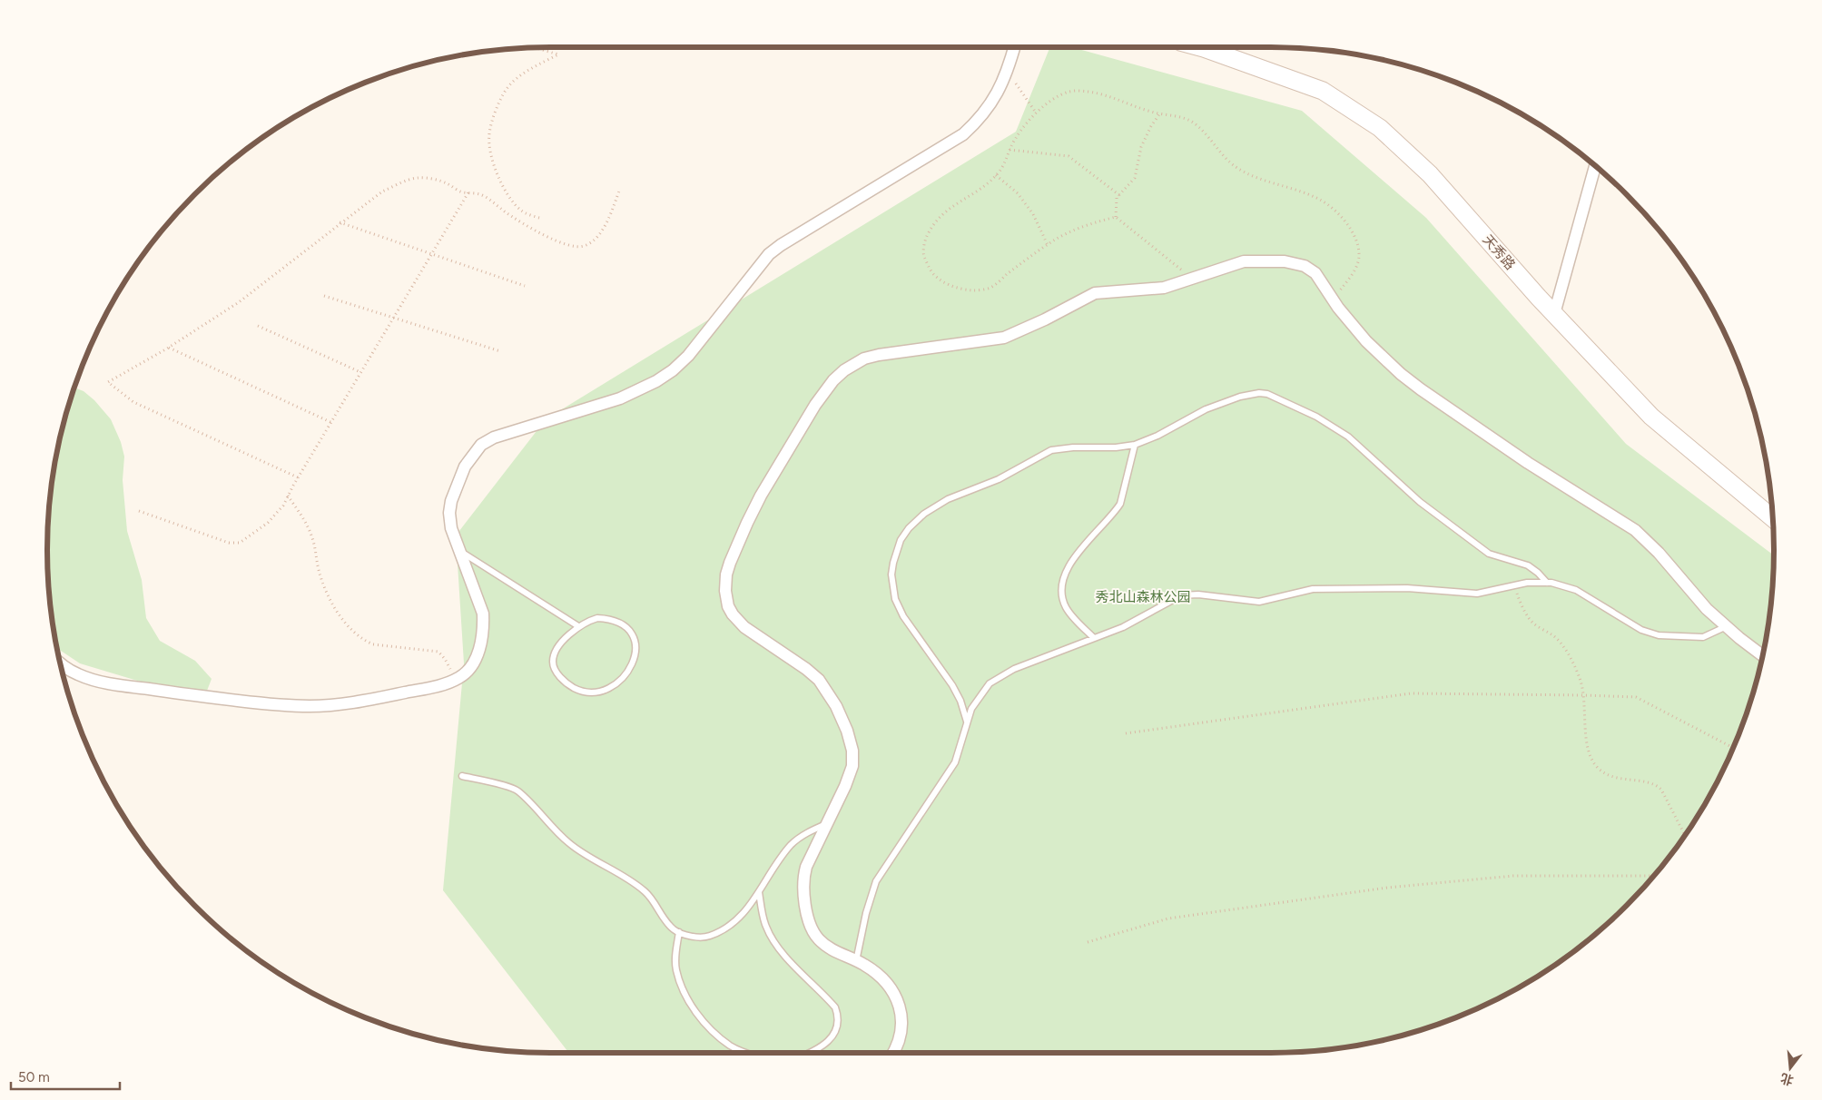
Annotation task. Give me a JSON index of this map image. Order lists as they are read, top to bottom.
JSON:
{
  "streets": {
    "main road": ["天秀路"]
  },
  "parks": ["秀北山森林公园"],
  "scale_bar": "50 m",
  "north": "bottom"
}
